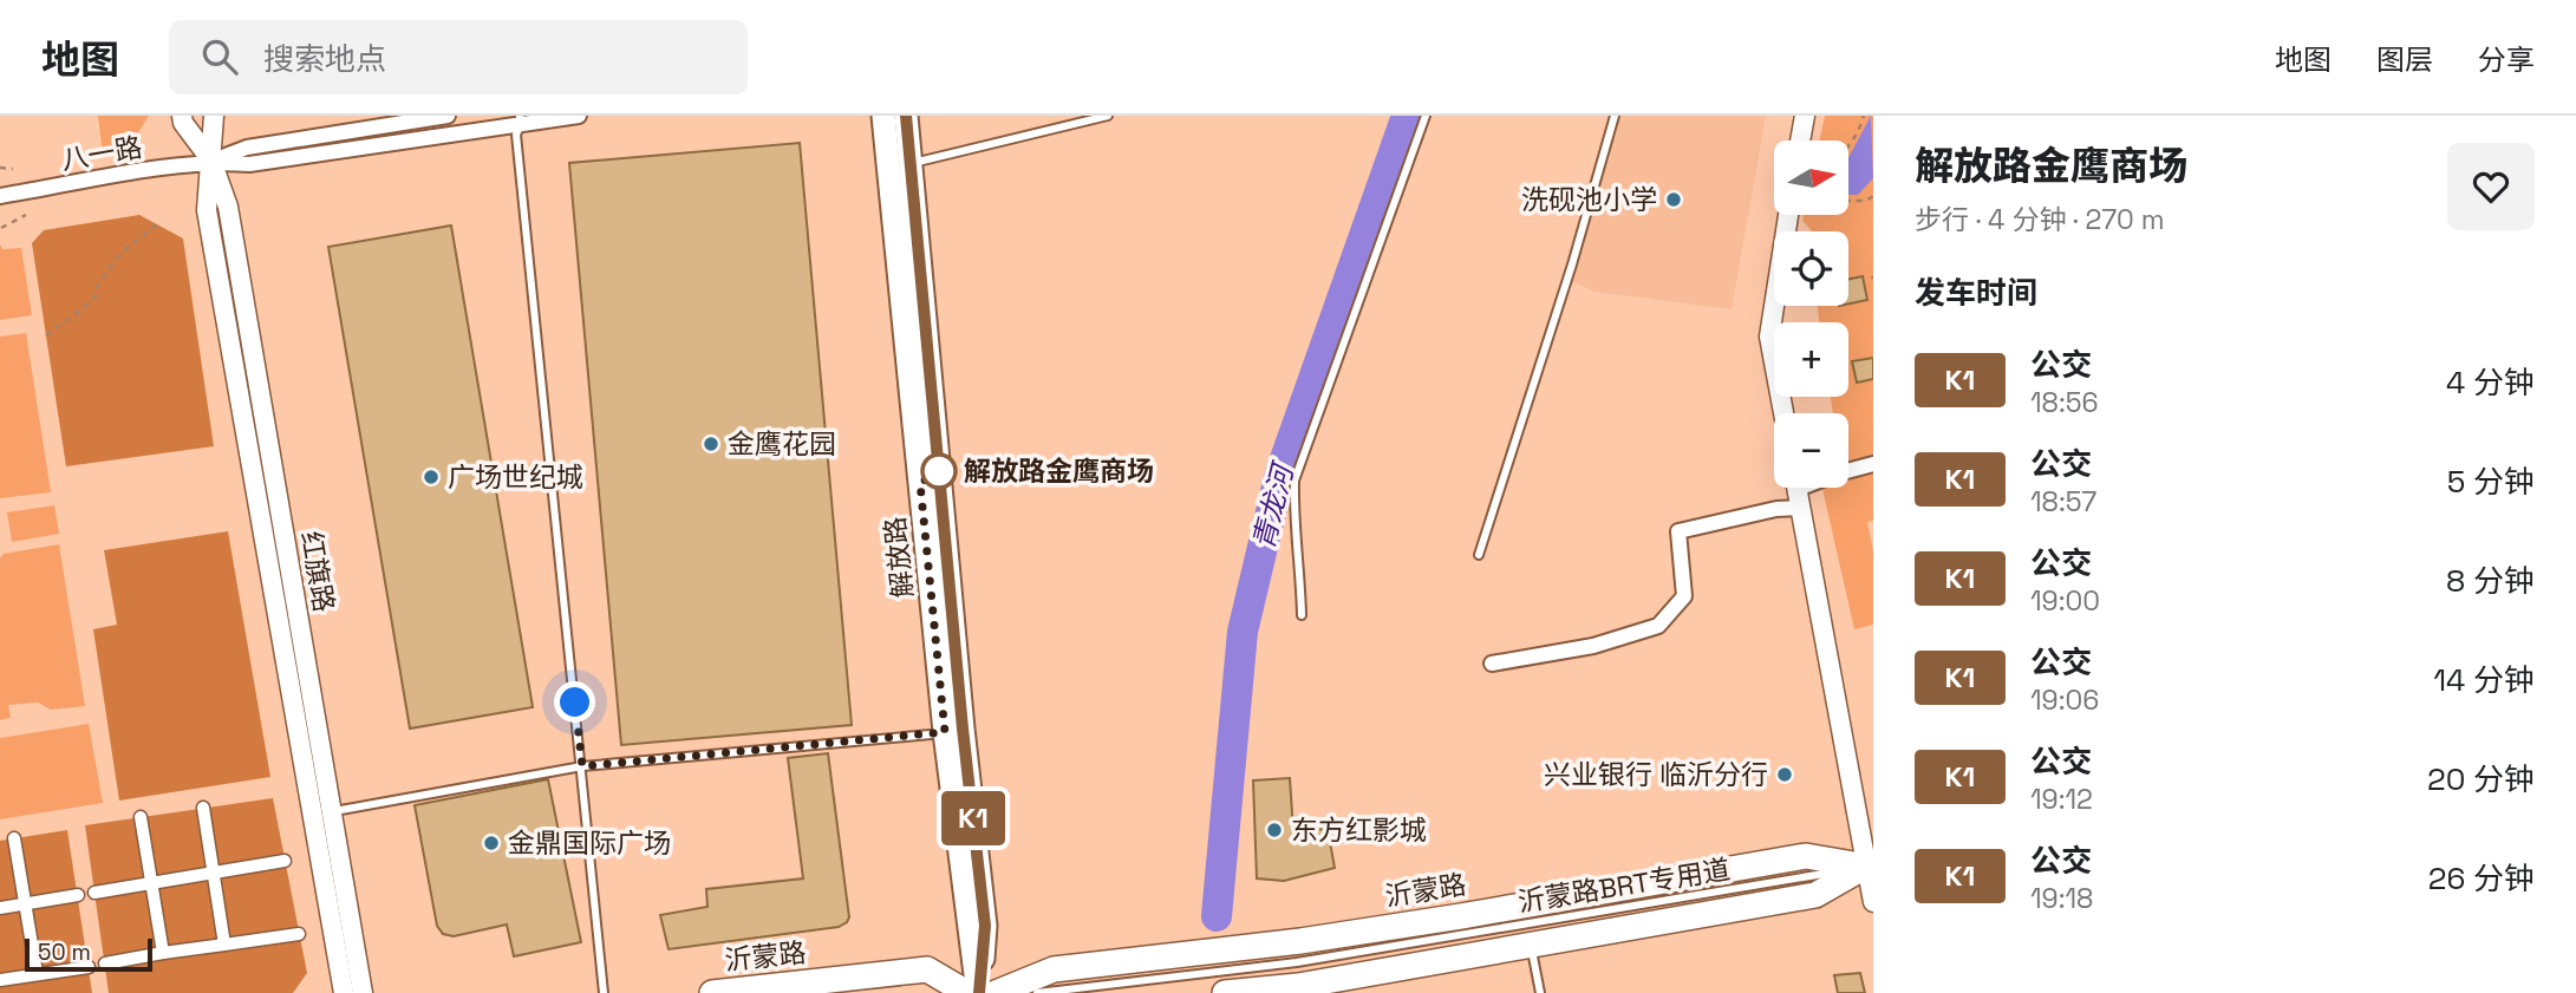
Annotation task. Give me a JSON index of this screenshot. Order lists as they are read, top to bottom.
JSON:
{
  "streets": {
    "main road": ["解放路", "沂蒙路"],
    "street": ["八一路", "红旗路"],
    "lane": ["沂蒙路BRT专用道"]
  },
  "crossings": [
    ["八一路", "红旗路"],
    ["沂蒙路BRT专用道", "沂蒙路"]
  ],
  "water": ["青龙河"],
  "places": [
    "洗砚池小学",
    "金鹰花园",
    "解放路金鹰商场",
    "广场世纪城",
    "兴业银行 临沂分行",
    "东方红影城",
    "金鼎国际广场"
  ],
  "lines": ["bus line K1"],
  "scale_bar": "50 m",
  "north": "right",
  "page": {
    "header": "地图",
    "search": "搜索地点",
    "nav": ["地图", "图层", "分享"],
    "on_map": "K1",
    "heading": [
      ["解放路金鹰商场", "步行 · 4 分钟 · 270 m"],
      "发车时间"
    ],
    "map_buttons": ["+", "−"],
    "list": [
      {
        "mark": "K1",
        "name": "公交",
        "note": "18:56",
        "value": "4 分钟"
      },
      {
        "mark": "K1",
        "name": "公交",
        "note": "18:57",
        "value": "5 分钟"
      },
      {
        "mark": "K1",
        "name": "公交",
        "note": "19:00",
        "value": "8 分钟"
      },
      {
        "mark": "K1",
        "name": "公交",
        "note": "19:06",
        "value": "14 分钟"
      },
      {
        "mark": "K1",
        "name": "公交",
        "note": "19:12",
        "value": "20 分钟"
      },
      {
        "mark": "K1",
        "name": "公交",
        "note": "19:18",
        "value": "26 分钟"
      }
    ],
    "scale": "50 m"
  }
}
